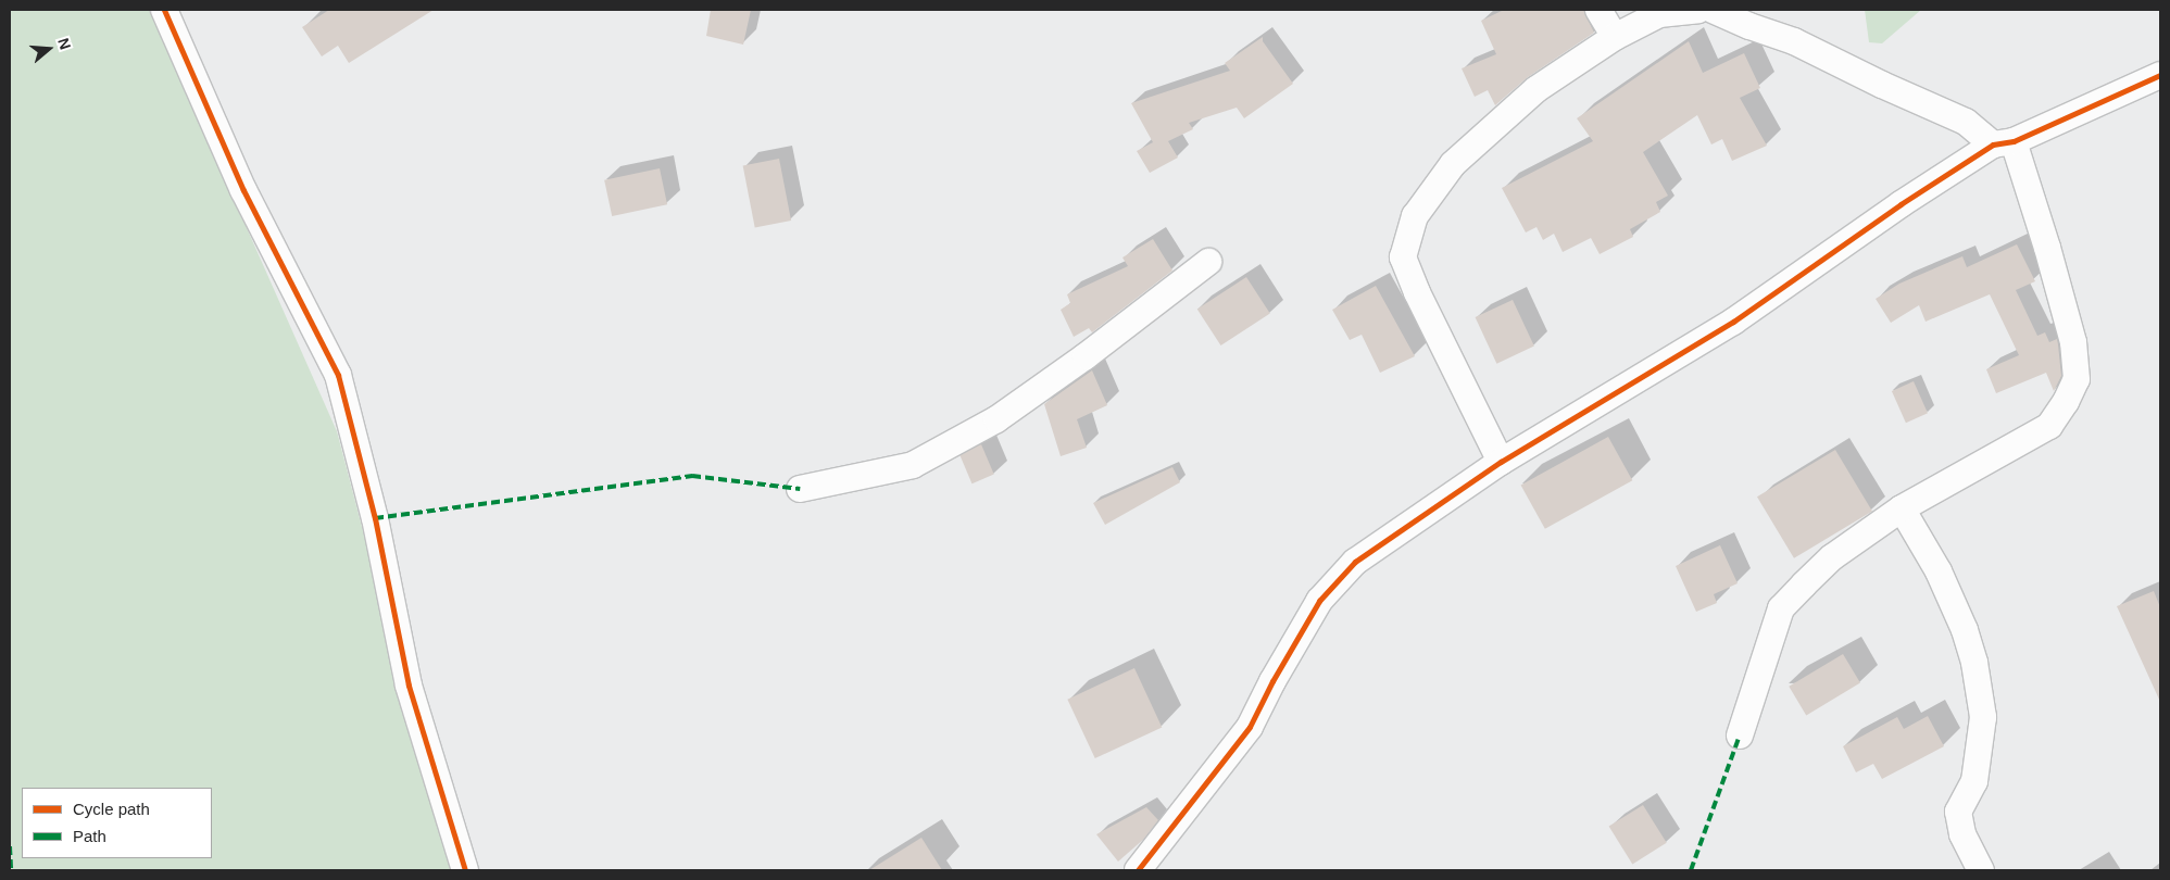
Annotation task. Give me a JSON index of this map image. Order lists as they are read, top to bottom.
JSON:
{
  "legend": ["Cycle path", "Path"],
  "north": "right"
}
